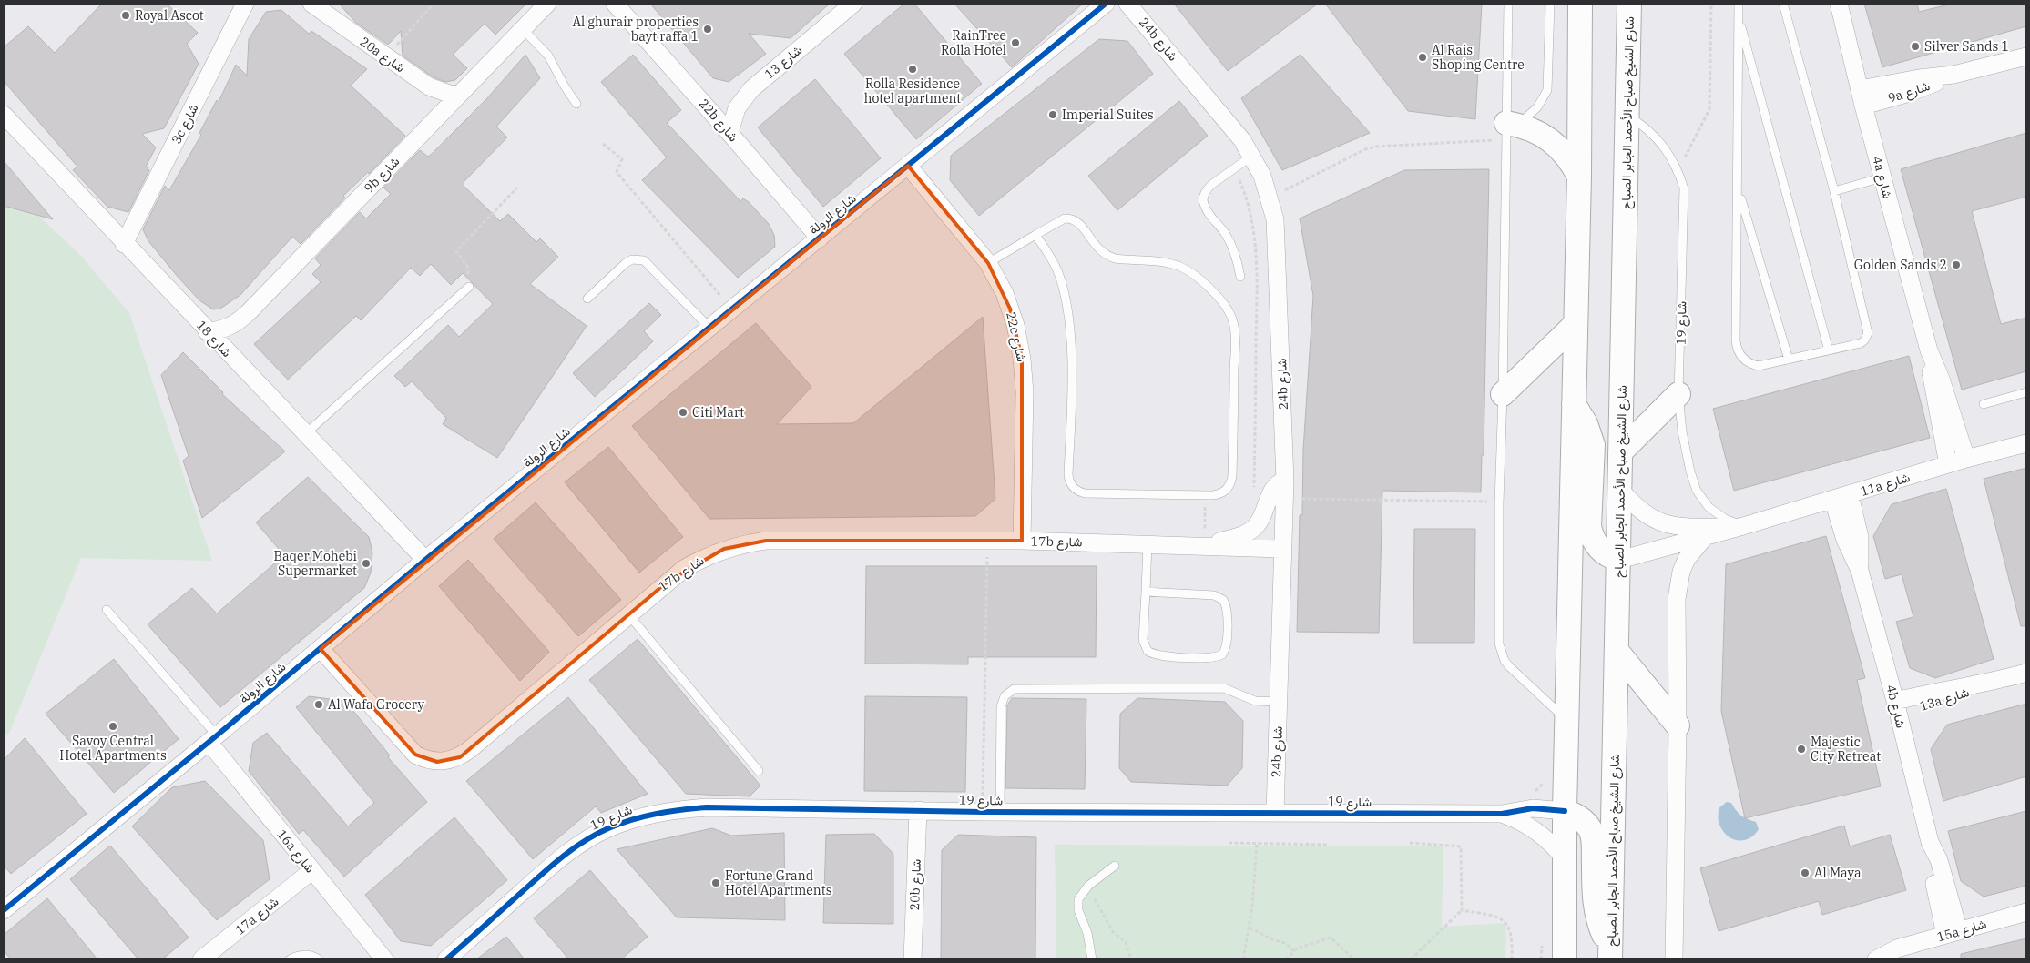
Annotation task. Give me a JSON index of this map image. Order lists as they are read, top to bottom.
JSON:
{
  "streets": {
    "main road": ["شارع الشيخ صباح الأحمد الجابر الصباح"],
    "street": [
      "24b شارع",
      "20a شارع",
      "شارع 13",
      "9a شارع",
      "22b شارع",
      "3c شارع",
      "9b شارع",
      "4a شارع",
      "شارع الرولة",
      "شارع 19",
      "22c شارع",
      "شارع 18",
      "11a شارع",
      "17b شارع",
      "13a شارع",
      "4b شارع",
      "16a شارع",
      "20b شارع",
      "17a شارع",
      "15a شارع"
    ]
  },
  "crossings": [
    ["24b شارع", "شارع 19"],
    ["24b شارع", "17b شارع"],
    ["20a شارع", "9b شارع"],
    ["شارع 13", "22b شارع"],
    ["9a شارع", "4a شارع"],
    ["شارع الشيخ صباح الأحمد الجابر الصباح", "شارع 19"],
    ["شارع الشيخ صباح الأحمد الجابر الصباح", "11a شارع"],
    ["22b شارع", "شارع الرولة"],
    ["3c شارع", "شارع 18"],
    ["9b شارع", "شارع 18"],
    ["4a شارع", "11a شارع"],
    ["شارع الرولة", "22c شارع"],
    ["شارع الرولة", "شارع 18"],
    ["شارع الرولة", "17b شارع"],
    ["شارع الرولة", "16a شارع"],
    ["شارع 19", "11a شارع"],
    ["شارع 19", "20b شارع"],
    ["22c شارع", "17b شارع"],
    ["11a شارع", "4b شارع"],
    ["13a شارع", "4b شارع"],
    ["4b شارع", "15a شارع"],
    ["16a شارع", "17a شارع"]
  ],
  "places": [
    "Royal Ascot",
    "Al ghurair properties bayt raffa 1",
    "RainTree Rolla Hotel",
    "Silver Sands 1",
    "Al Rais Shoping Centre",
    "Rolla Residence hotel apartment",
    "Imperial Suites",
    "Golden Sands 2",
    "Citi Mart",
    "Baqer Mohebi Supermarket",
    "Al Wafa Grocery",
    "Savoy Central Hotel Apartments",
    "Majestic City Retreat",
    "Al Maya",
    "Fortune Grand Hotel Apartments"
  ]
}
